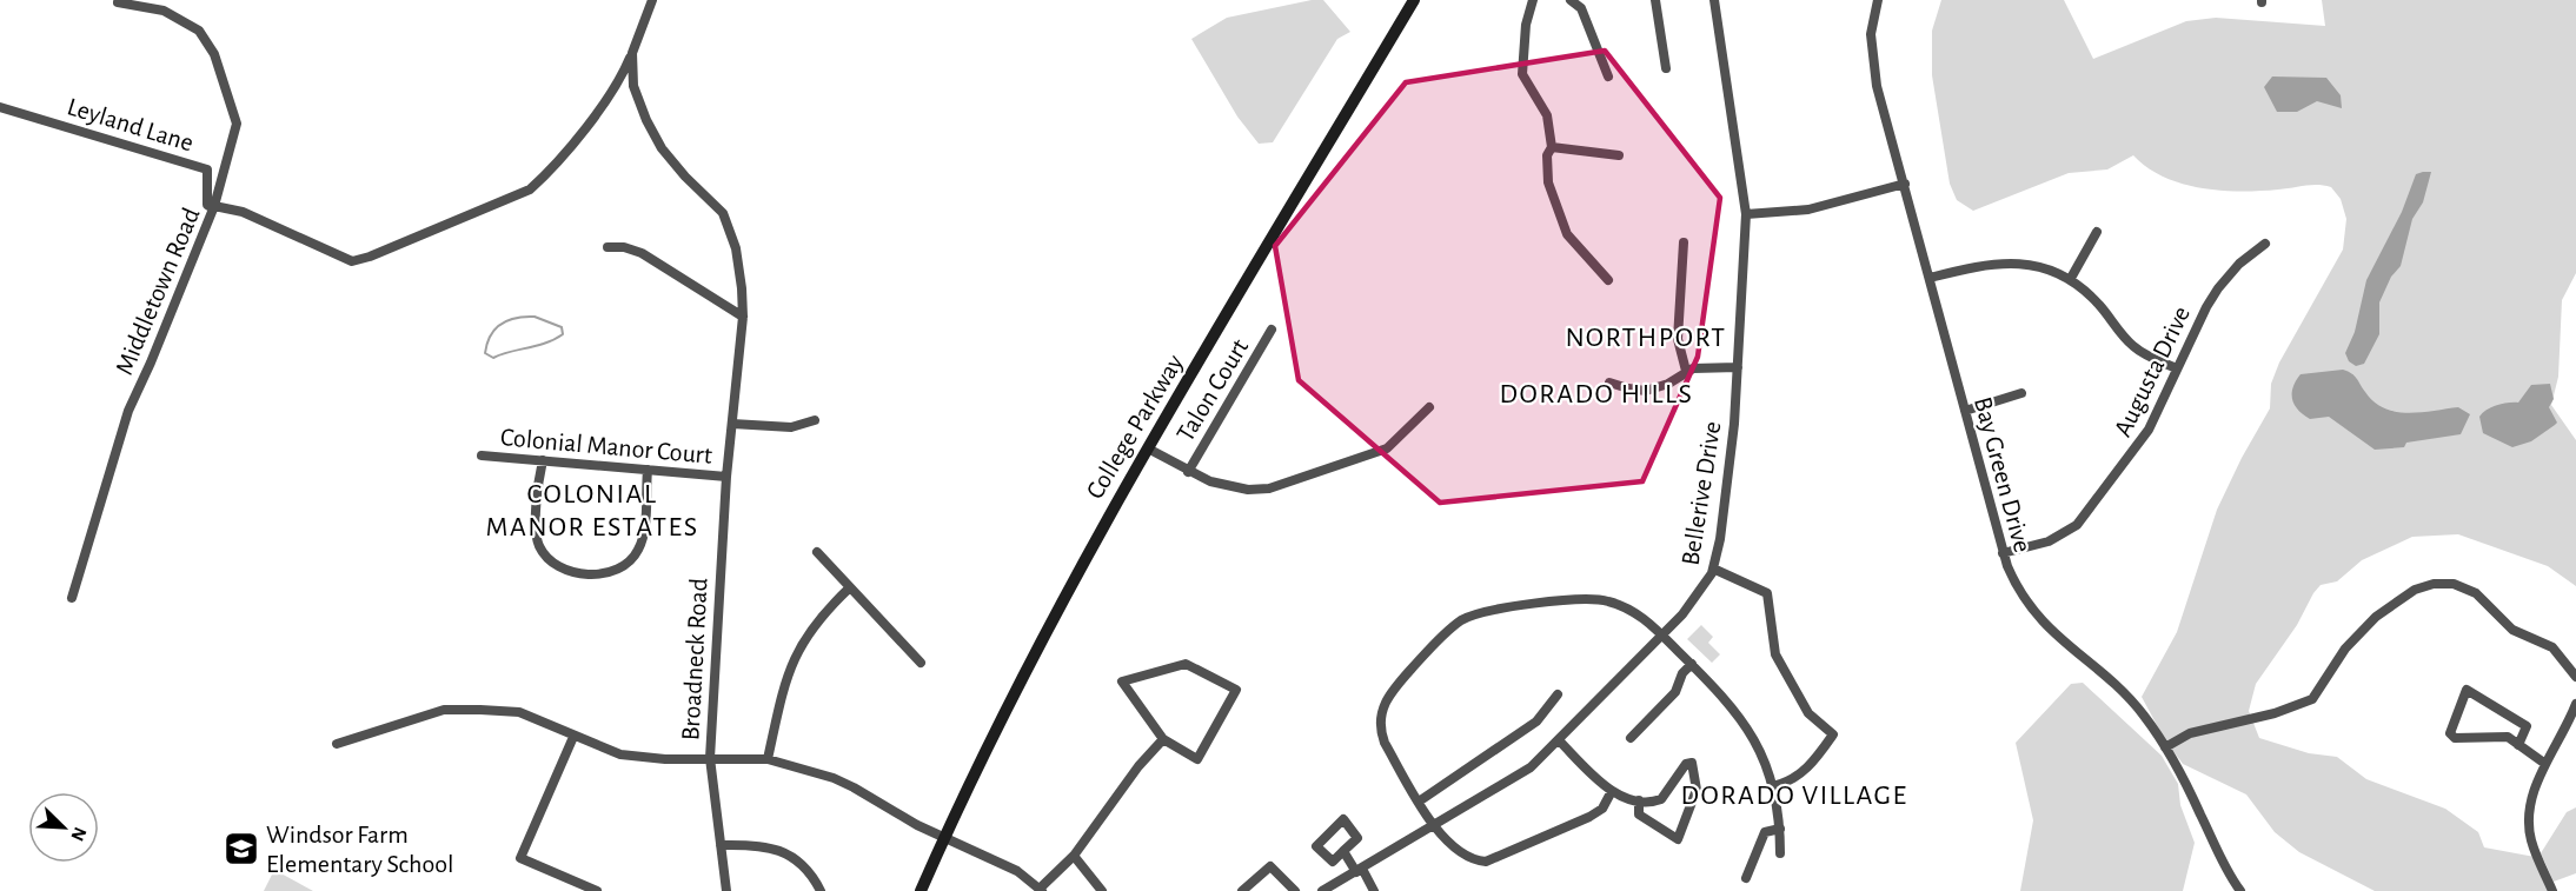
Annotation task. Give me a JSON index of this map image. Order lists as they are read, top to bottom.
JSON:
{
  "streets": {
    "main road": ["College Parkway"],
    "street": [
      "Leyland Lane",
      "Middletown Road",
      "Augusta Drive",
      "Talon Court",
      "Colonial Manor Court",
      "Bay Green Drive",
      "Bellerive Drive",
      "Broadneck Road"
    ]
  },
  "crossings": [
    ["Leyland Lane", "Middletown Road"],
    ["Middletown Road", "Broadneck Road"],
    ["Augusta Drive", "Bay Green Drive"],
    ["Colonial Manor Court", "Broadneck Road"]
  ],
  "districts": [
    "NORTHPORT",
    "DORADO HILLS",
    "COLONIAL MANOR ESTATES",
    "DORADO VILLAGE"
  ],
  "places": {
    "school or university": ["Windsor Farm Elementary School"]
  },
  "north": "bottom right"
}
